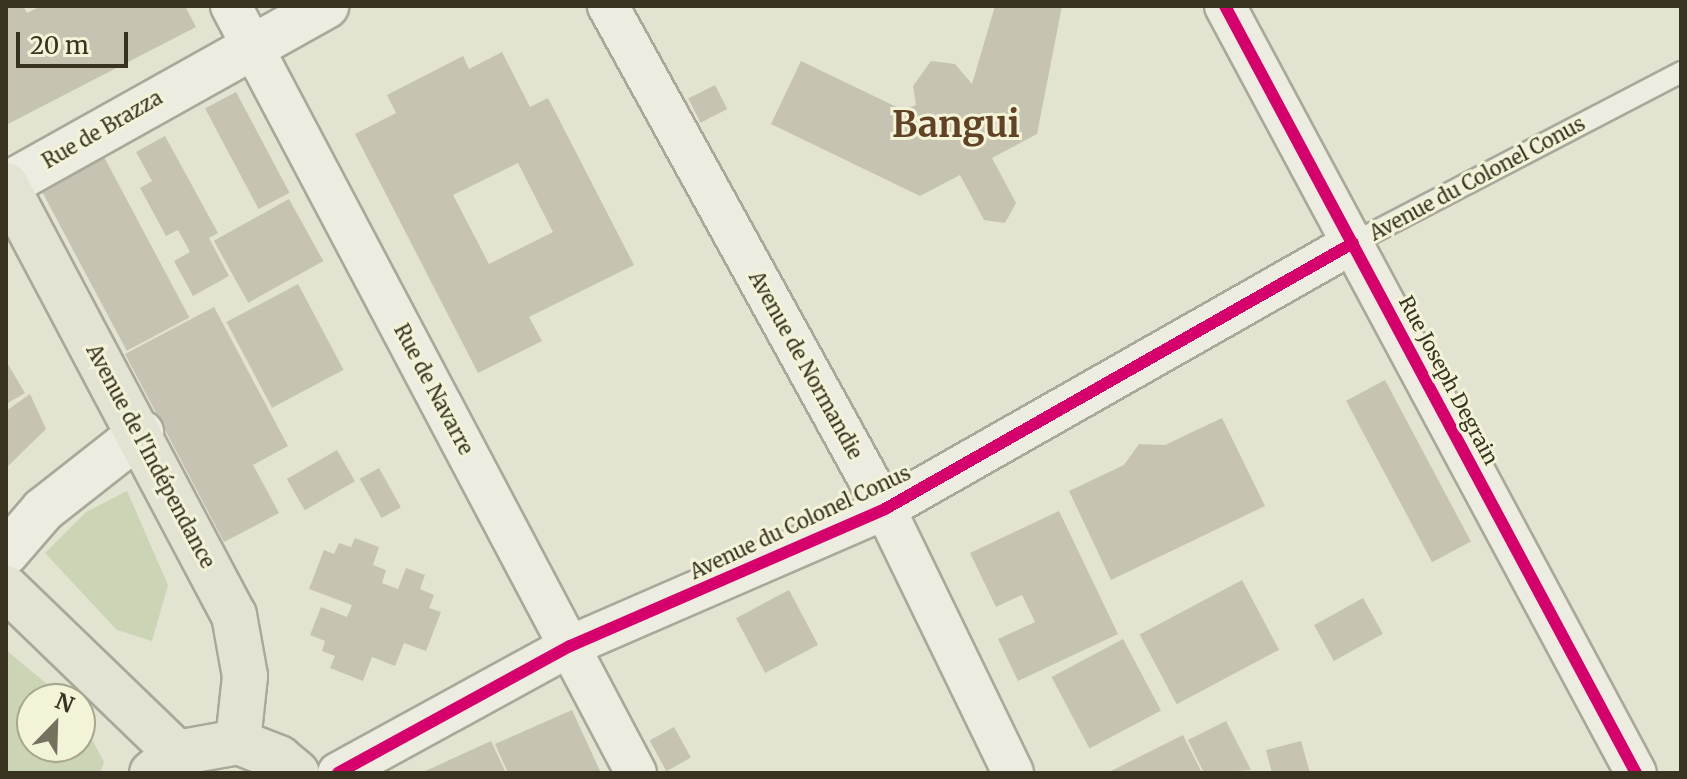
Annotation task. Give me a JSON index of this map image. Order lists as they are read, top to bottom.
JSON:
{
  "streets": {
    "main road": ["Avenue de l'Indépendance"],
    "street": [
      "Rue de Brazza",
      "Avenue du Colonel Conus",
      "Avenue de Normandie",
      "Rue Joseph Degrain",
      "Rue de Navarre"
    ]
  },
  "crossings": [
    ["Rue de Brazza", "Rue de Navarre"],
    ["Rue de Brazza", "Avenue de l'Indépendance"],
    ["Avenue du Colonel Conus", "Avenue de Normandie"],
    ["Avenue du Colonel Conus", "Rue Joseph Degrain"],
    ["Avenue du Colonel Conus", "Rue de Navarre"]
  ],
  "districts": ["Bangui"],
  "scale_bar": "20 m",
  "north": "top right"
}
